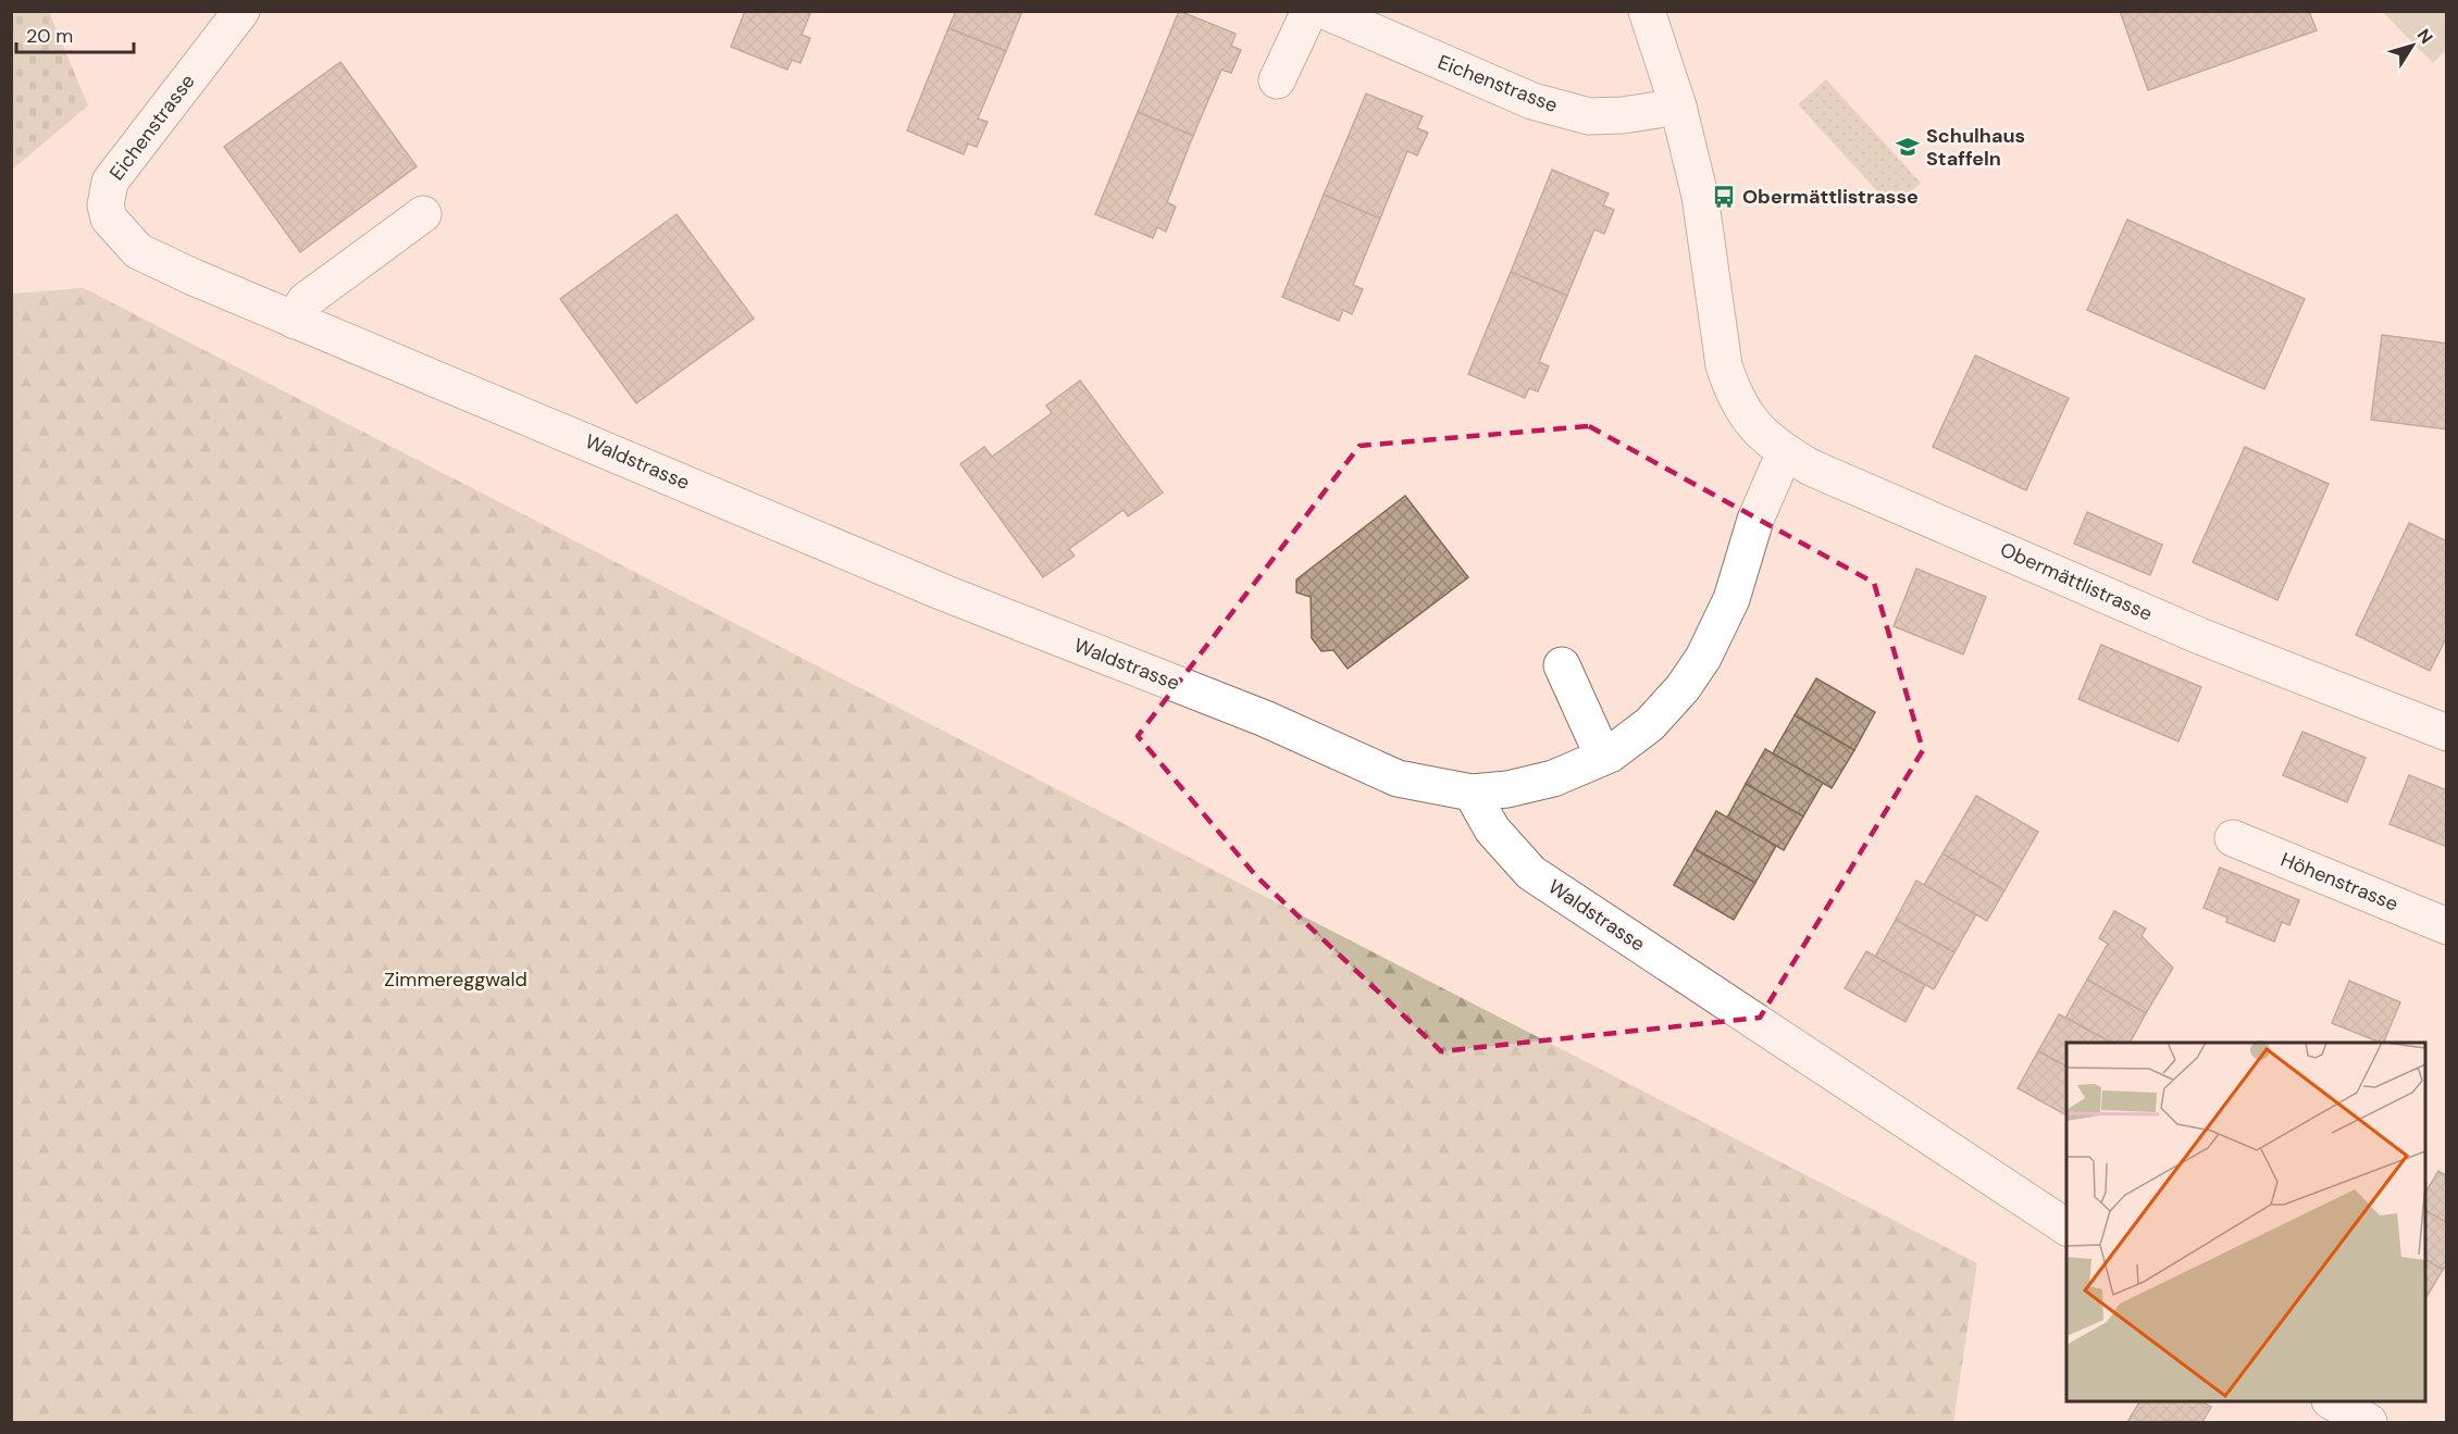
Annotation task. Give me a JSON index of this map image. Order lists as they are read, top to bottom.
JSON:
{
  "streets": {
    "street": [
      "Eichenstrasse",
      "Waldstrasse",
      "Obermättlistrasse",
      "Höhenstrasse"
    ]
  },
  "crossings": [
    ["Eichenstrasse", "Waldstrasse"],
    ["Eichenstrasse", "Obermättlistrasse"]
  ],
  "parks": ["Zimmereggwald"],
  "places": {
    "school or university": ["Schulhaus Staffeln"],
    "bus stop": ["Obermättlistrasse"]
  },
  "scale_bar": "20 m",
  "north": "top right"
}
